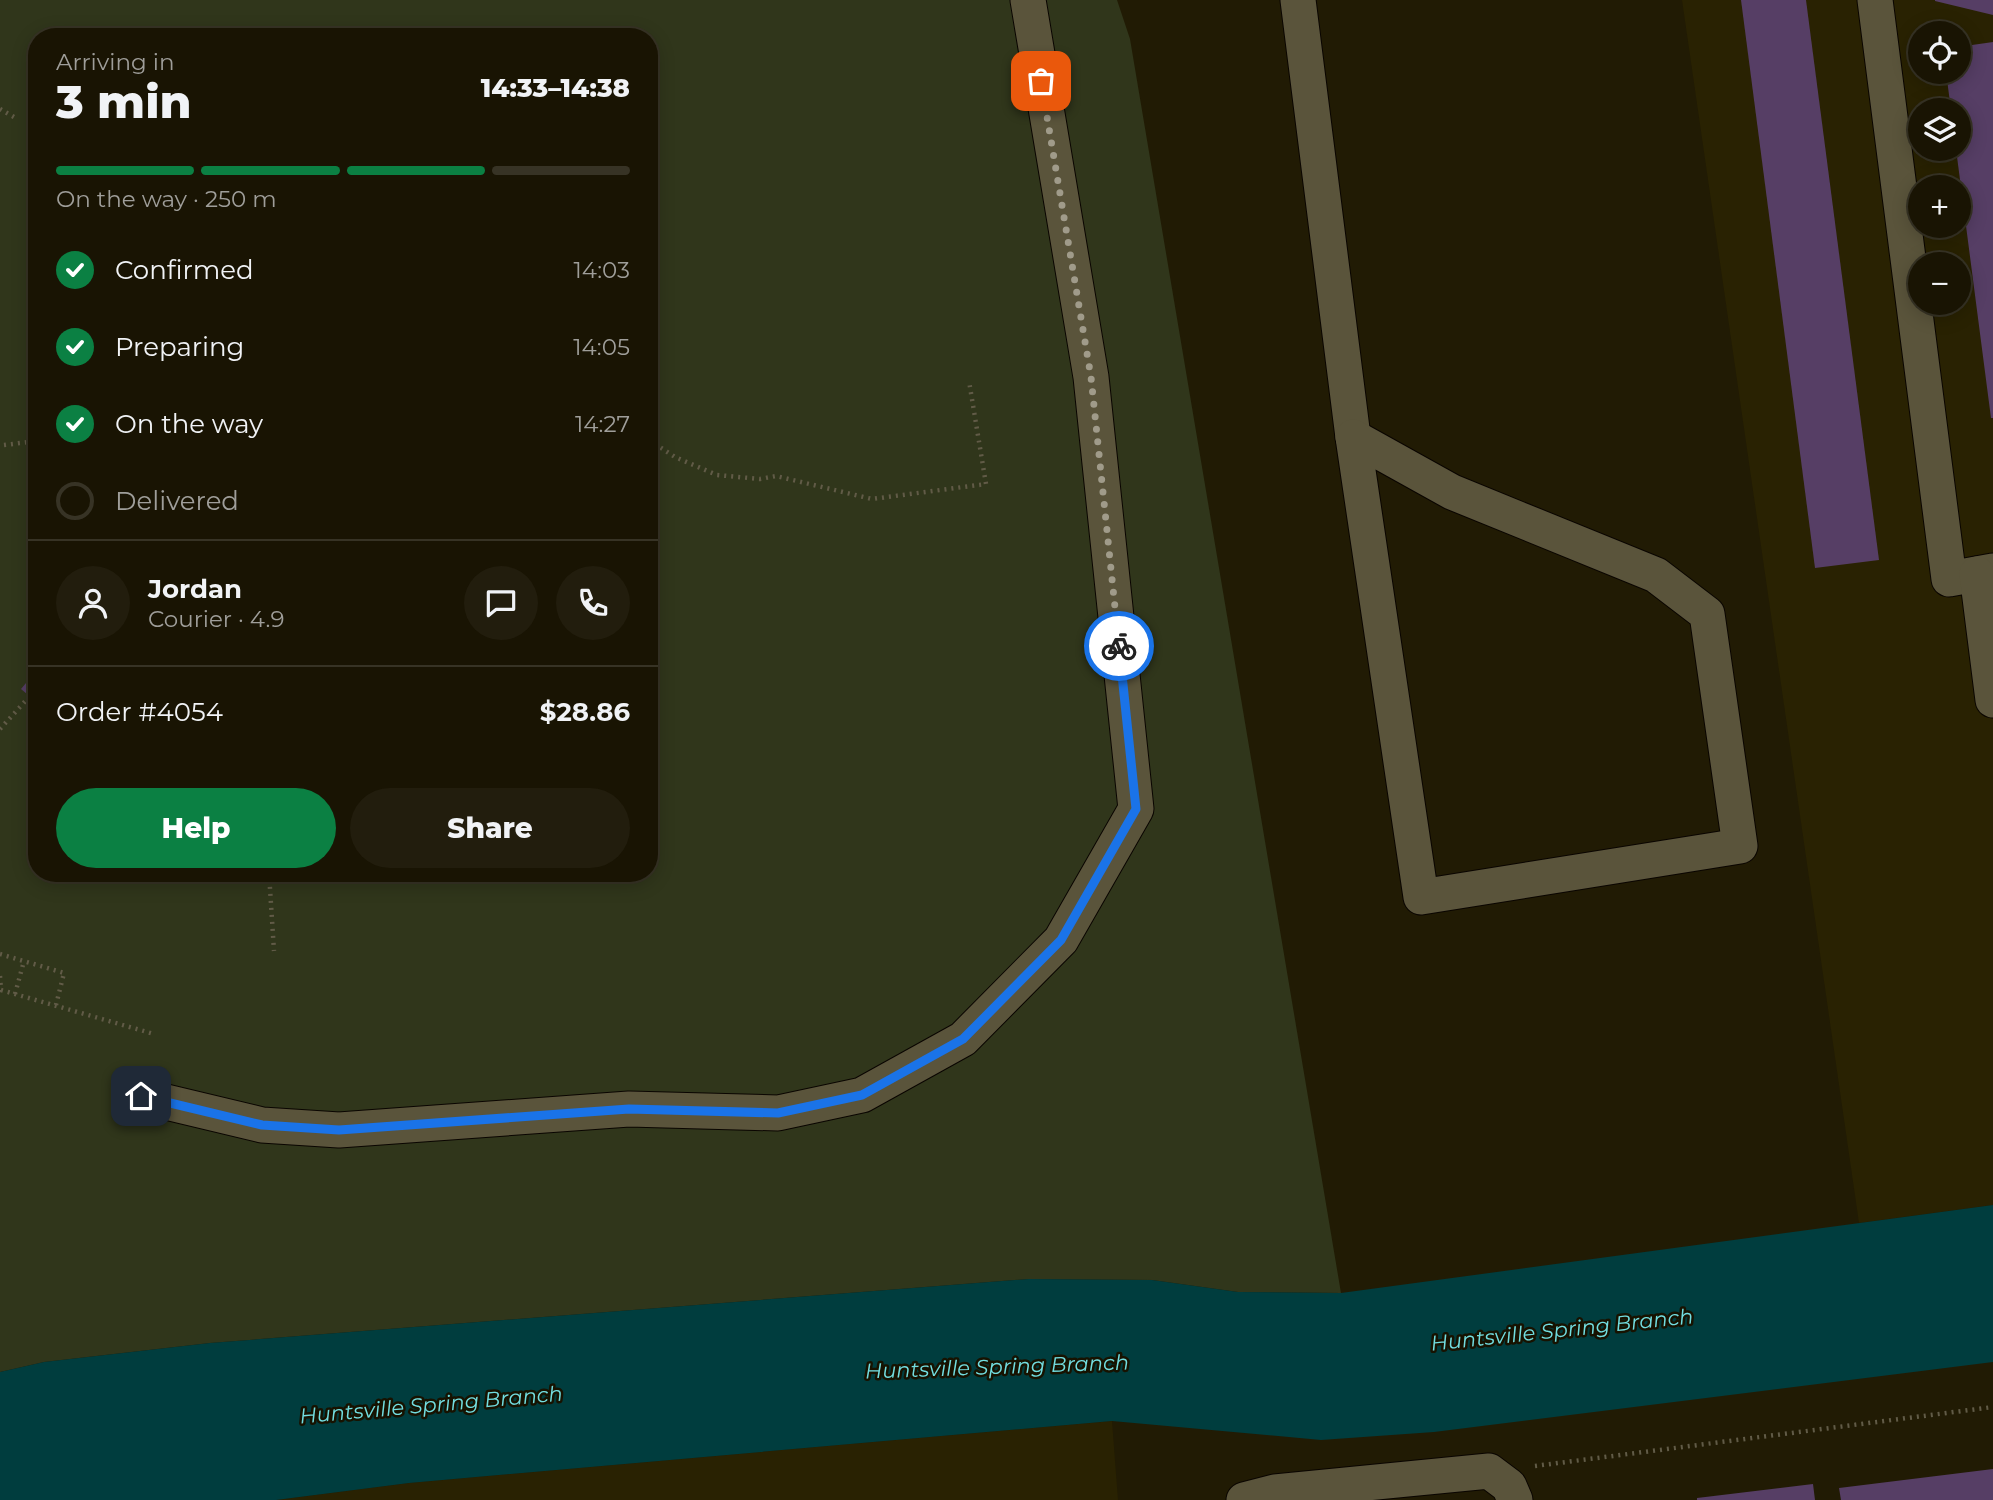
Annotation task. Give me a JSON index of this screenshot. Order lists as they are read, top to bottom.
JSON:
{
  "water": ["Huntsville Spring Branch"],
  "page": {
    "map_buttons": ["+", "−"],
    "heading": ["3 min", "Arriving in", "14:33–14:38"],
    "panel": [
      "Jordan",
      "Courier · 4.9",
      "Order #4054",
      "$28.86"
    ],
    "bar": "On the way · 250 m",
    "list": [
      ["Confirmed", "14:03"],
      ["Preparing", "14:05"],
      ["On the way", "14:27"],
      "Delivered"
    ],
    "buttons": ["Help", "Share"]
  }
}
